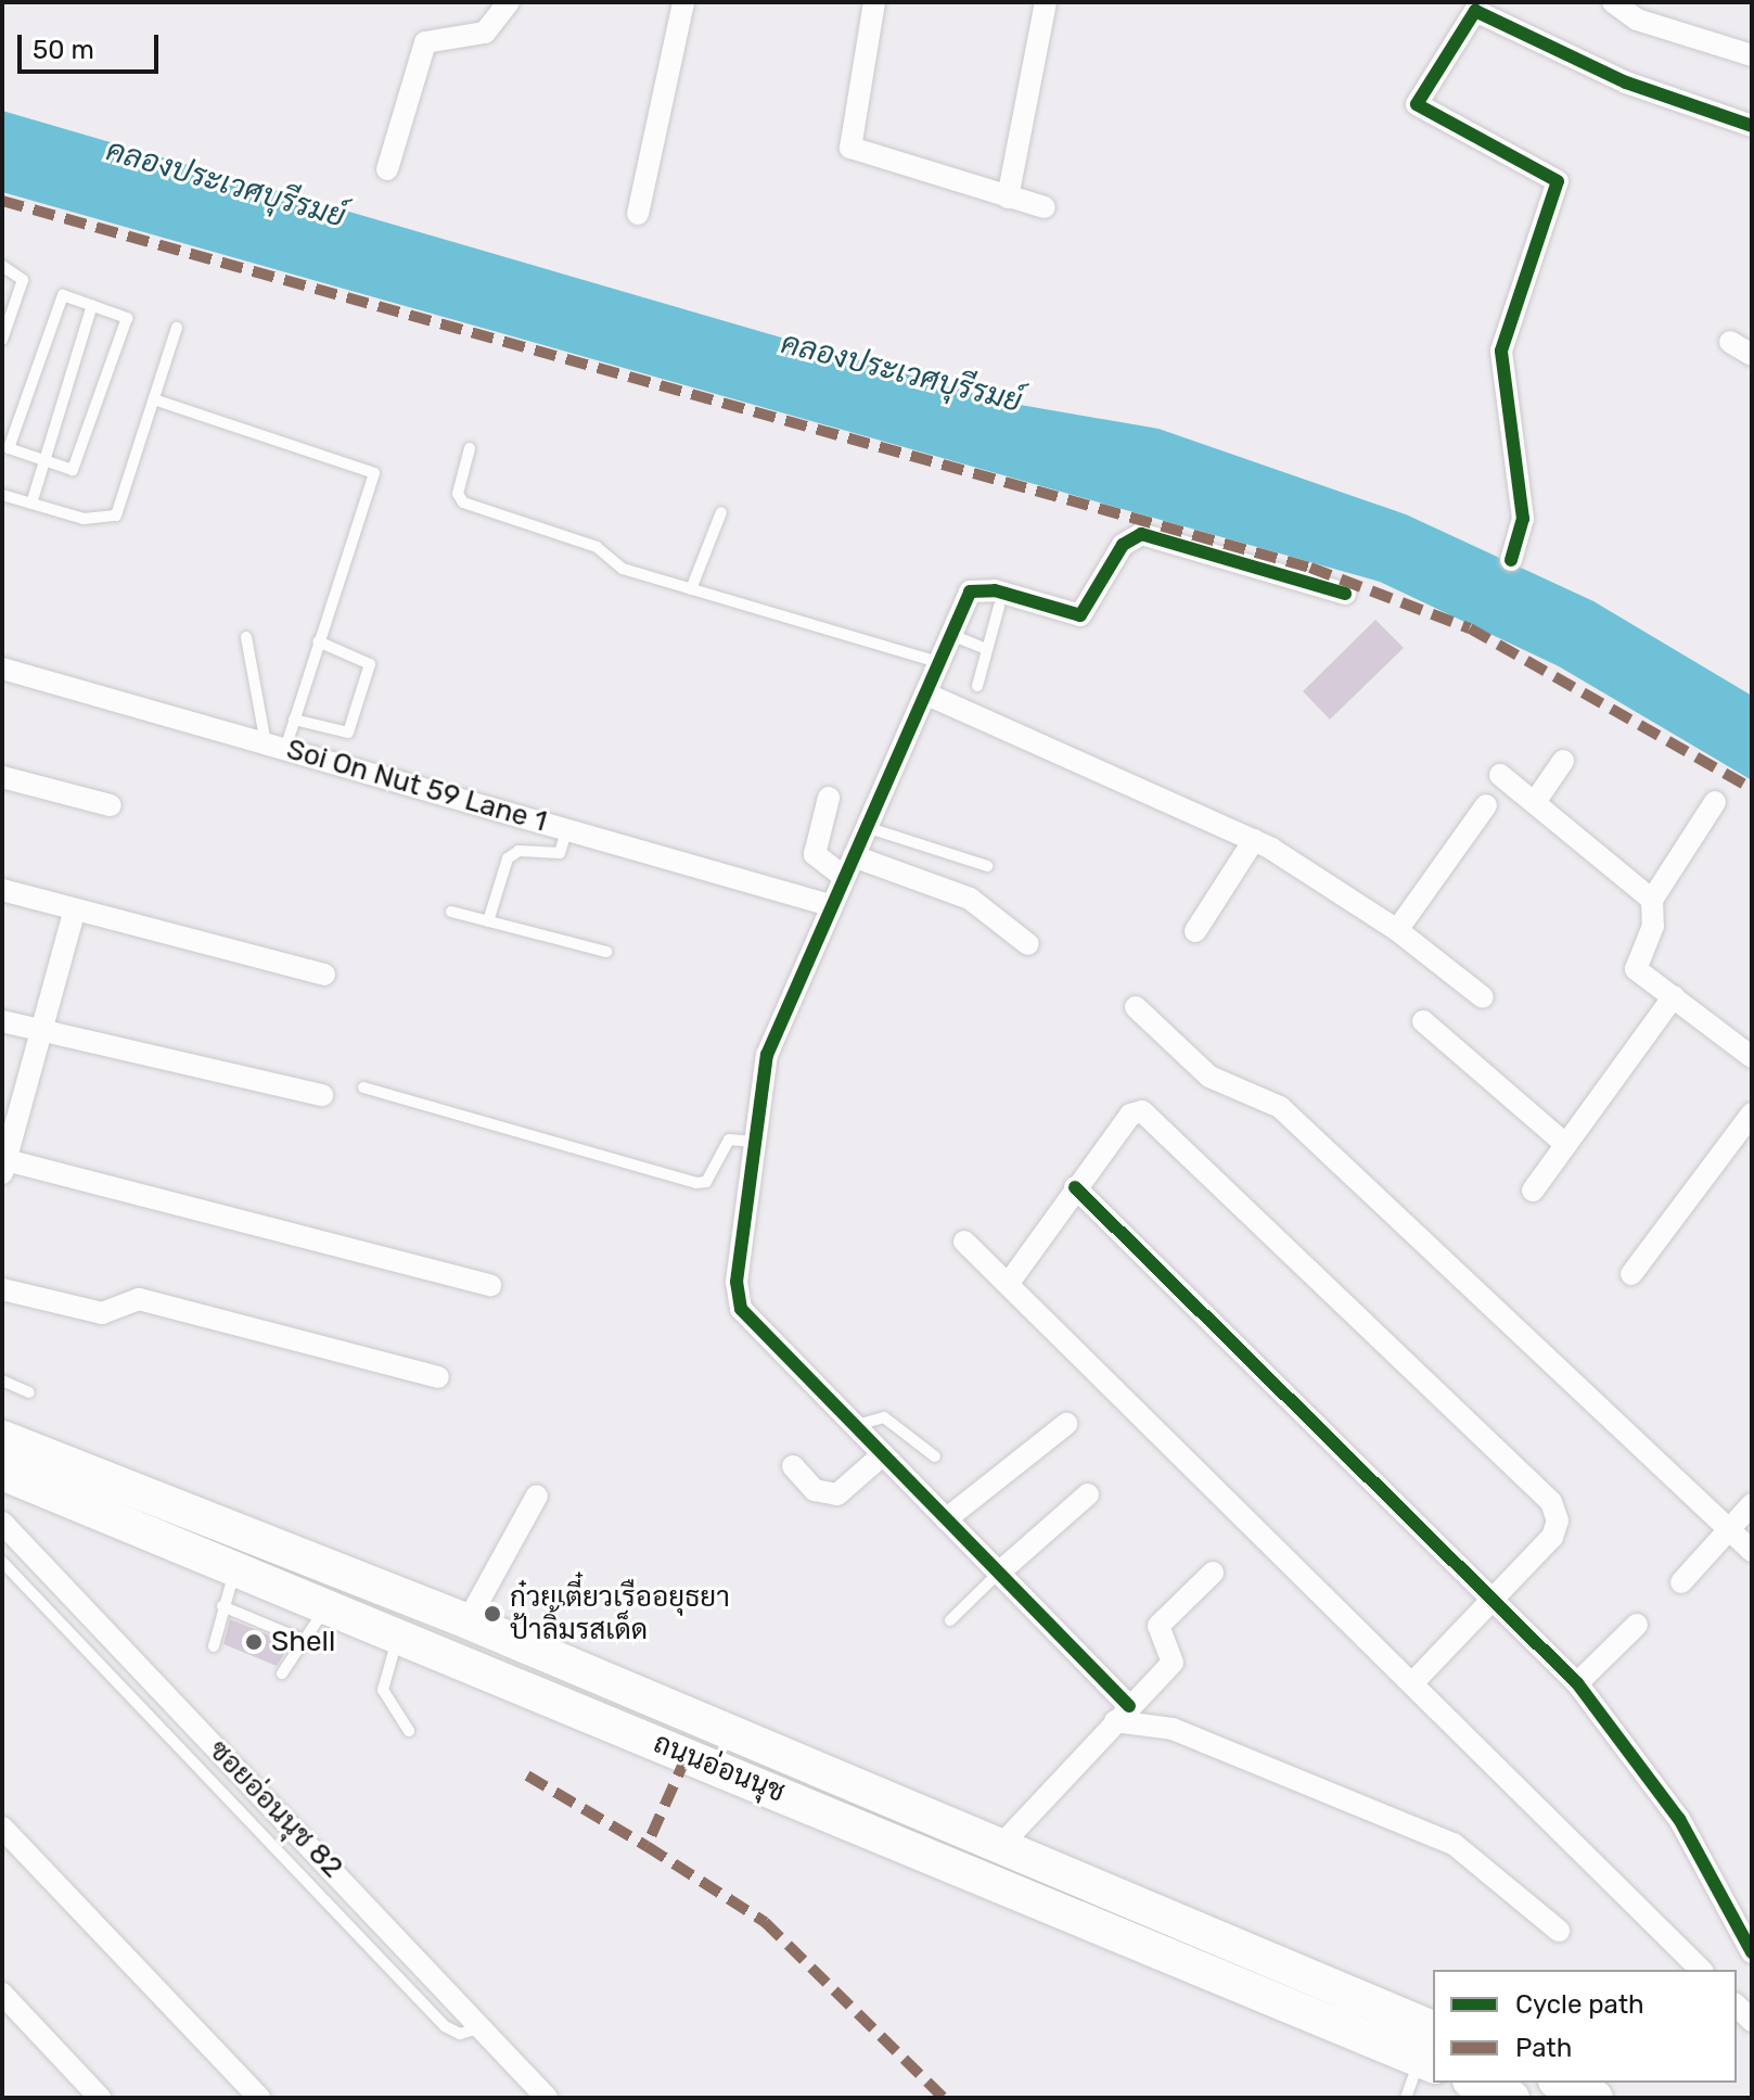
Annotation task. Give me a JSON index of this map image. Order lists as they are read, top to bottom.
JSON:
{
  "streets": {
    "main road": ["ถนนอ่อนนุช"],
    "street": ["Soi On Nut 59 Lane 1", "ซอยอ่อนนุช 82"]
  },
  "water": ["คลองประเวศบุรีรมย์"],
  "places": ["ก๋วยเตี๋ยวเรืออยุธยา ป้าลิ้มรสเด็ด", "Shell"],
  "legend": ["Cycle path", "Path"],
  "scale_bar": "50 m"
}
